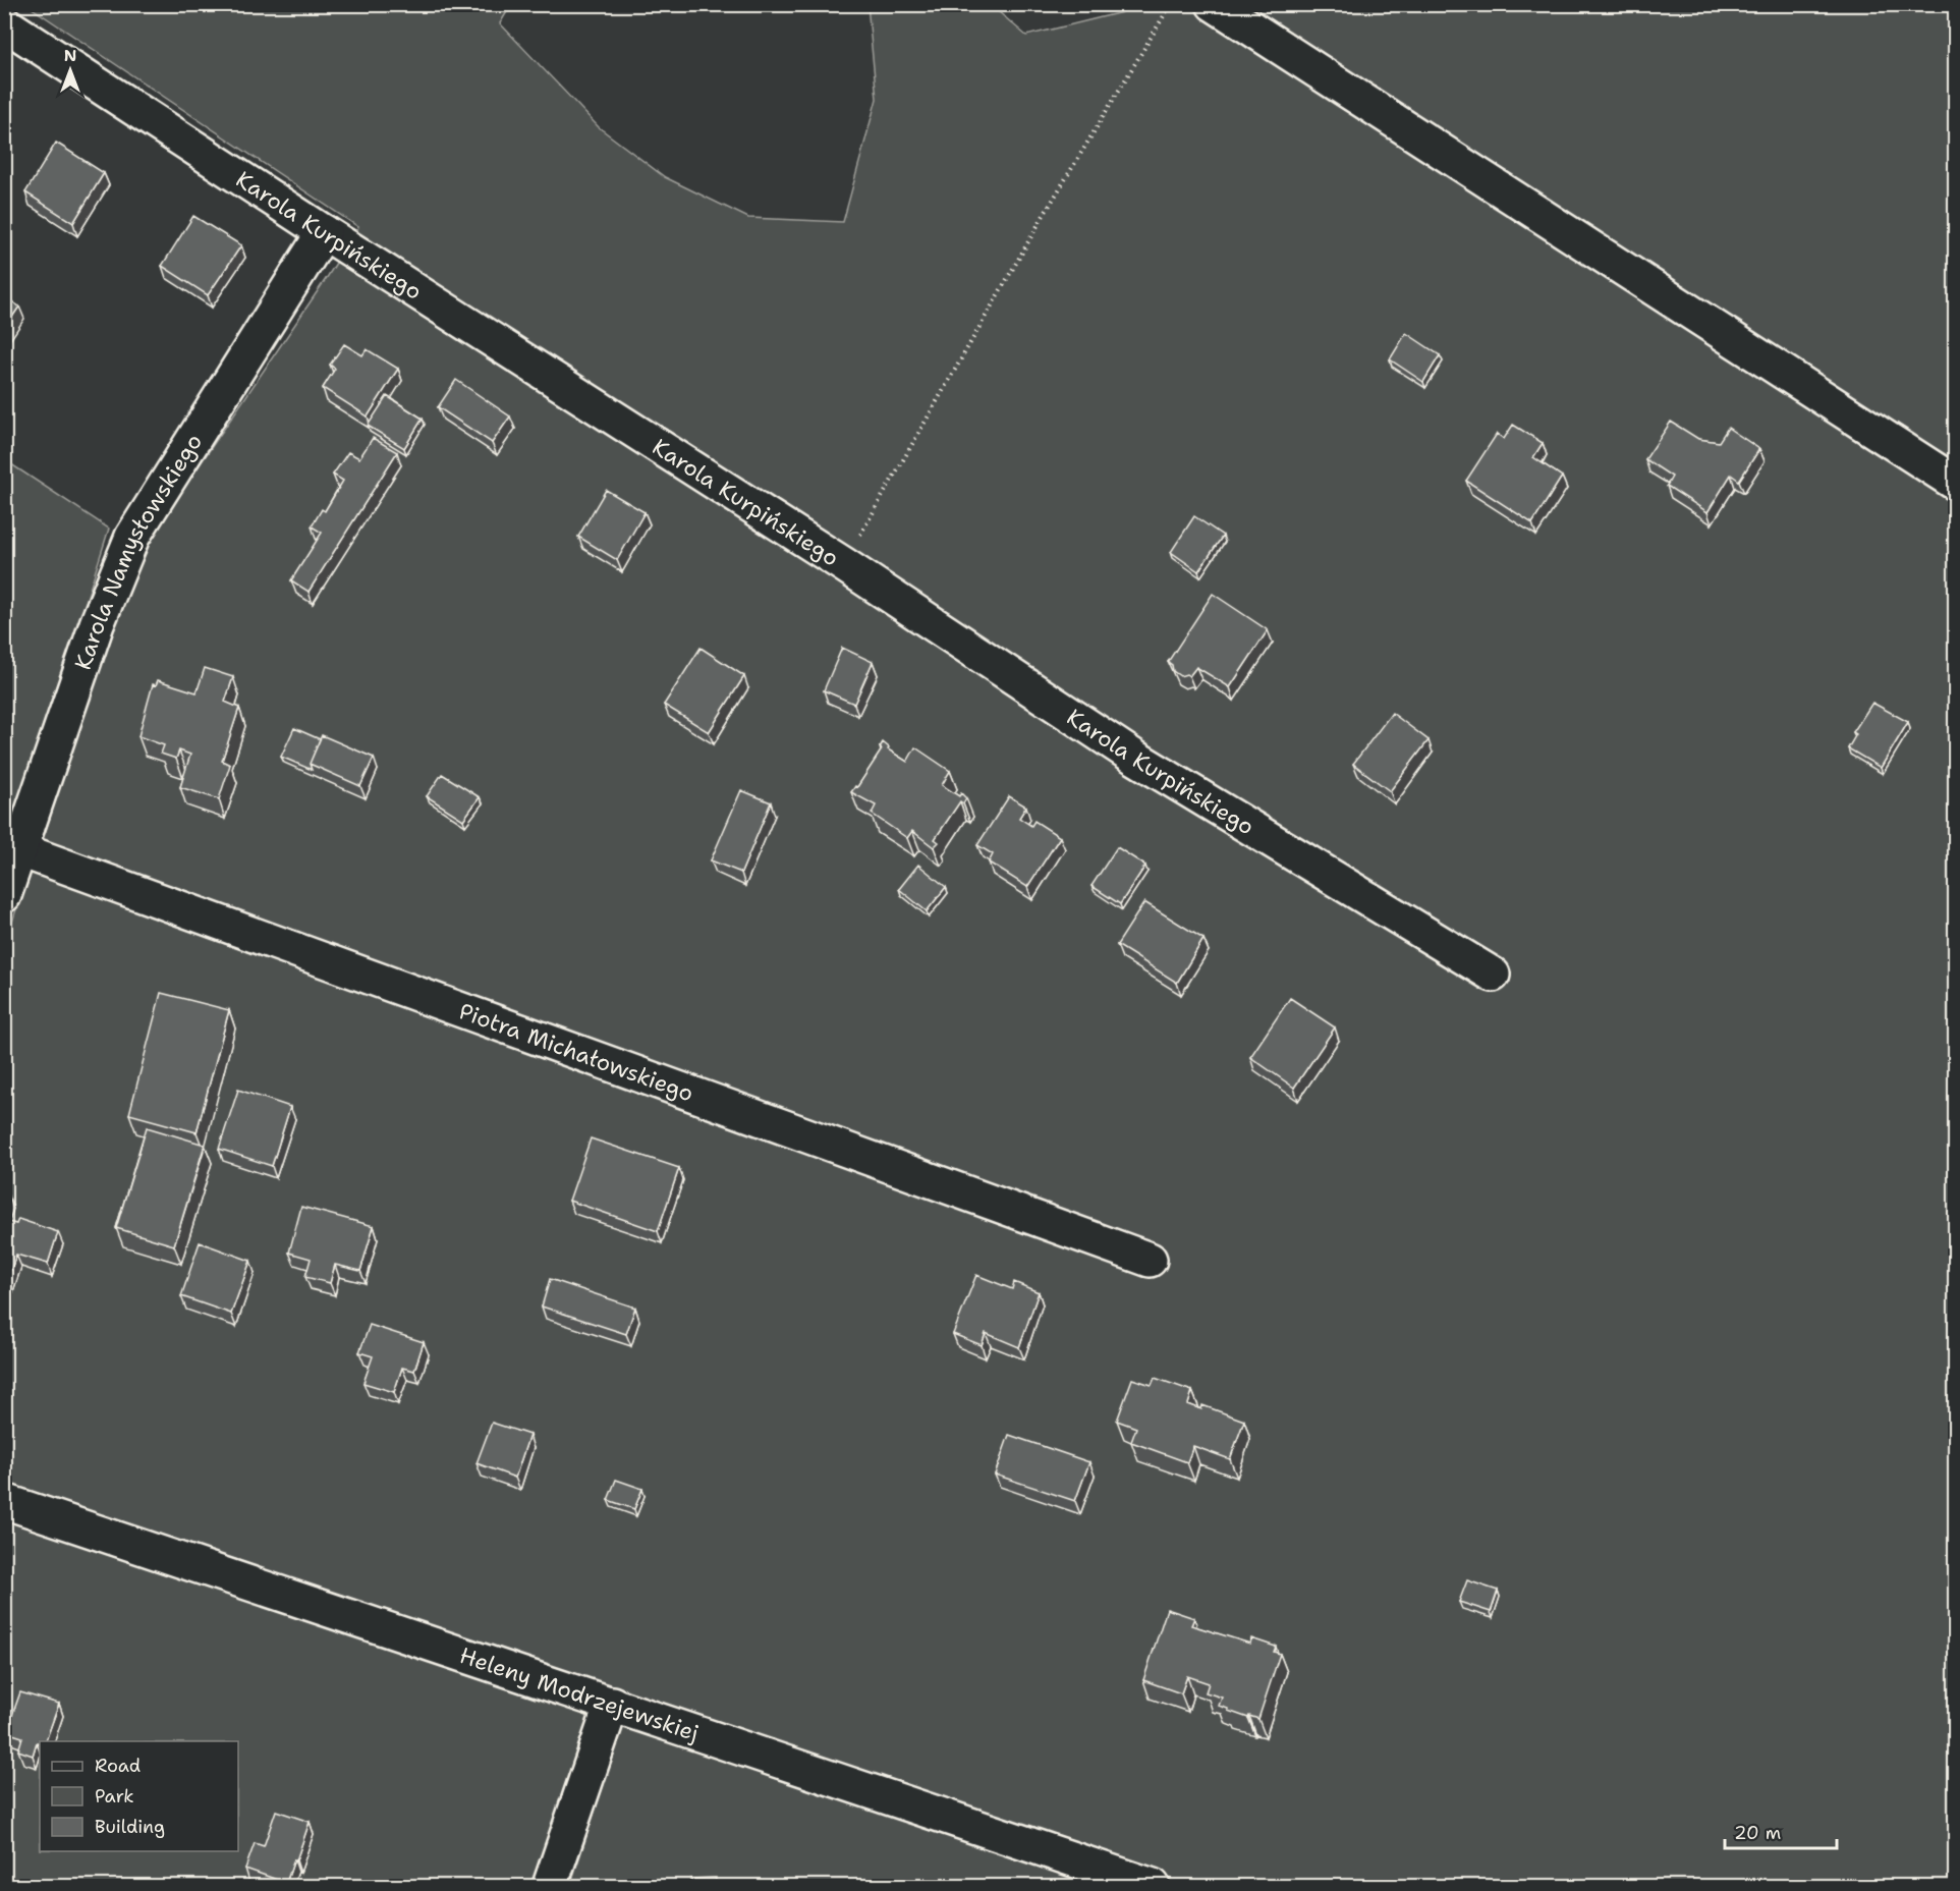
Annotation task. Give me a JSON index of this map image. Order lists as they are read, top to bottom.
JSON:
{
  "streets": {
    "street": [
      "Karola Kurpińskiego",
      "Karola Namysłowskiego",
      "Piotra Michałowskiego",
      "Heleny Modrzejewskiej"
    ]
  },
  "crossings": [
    ["Karola Kurpińskiego", "Karola Namysłowskiego"],
    ["Karola Namysłowskiego", "Piotra Michałowskiego"]
  ],
  "legend": ["Road", "Park", "Building"],
  "scale_bar": "20 m",
  "north": "top"
}
